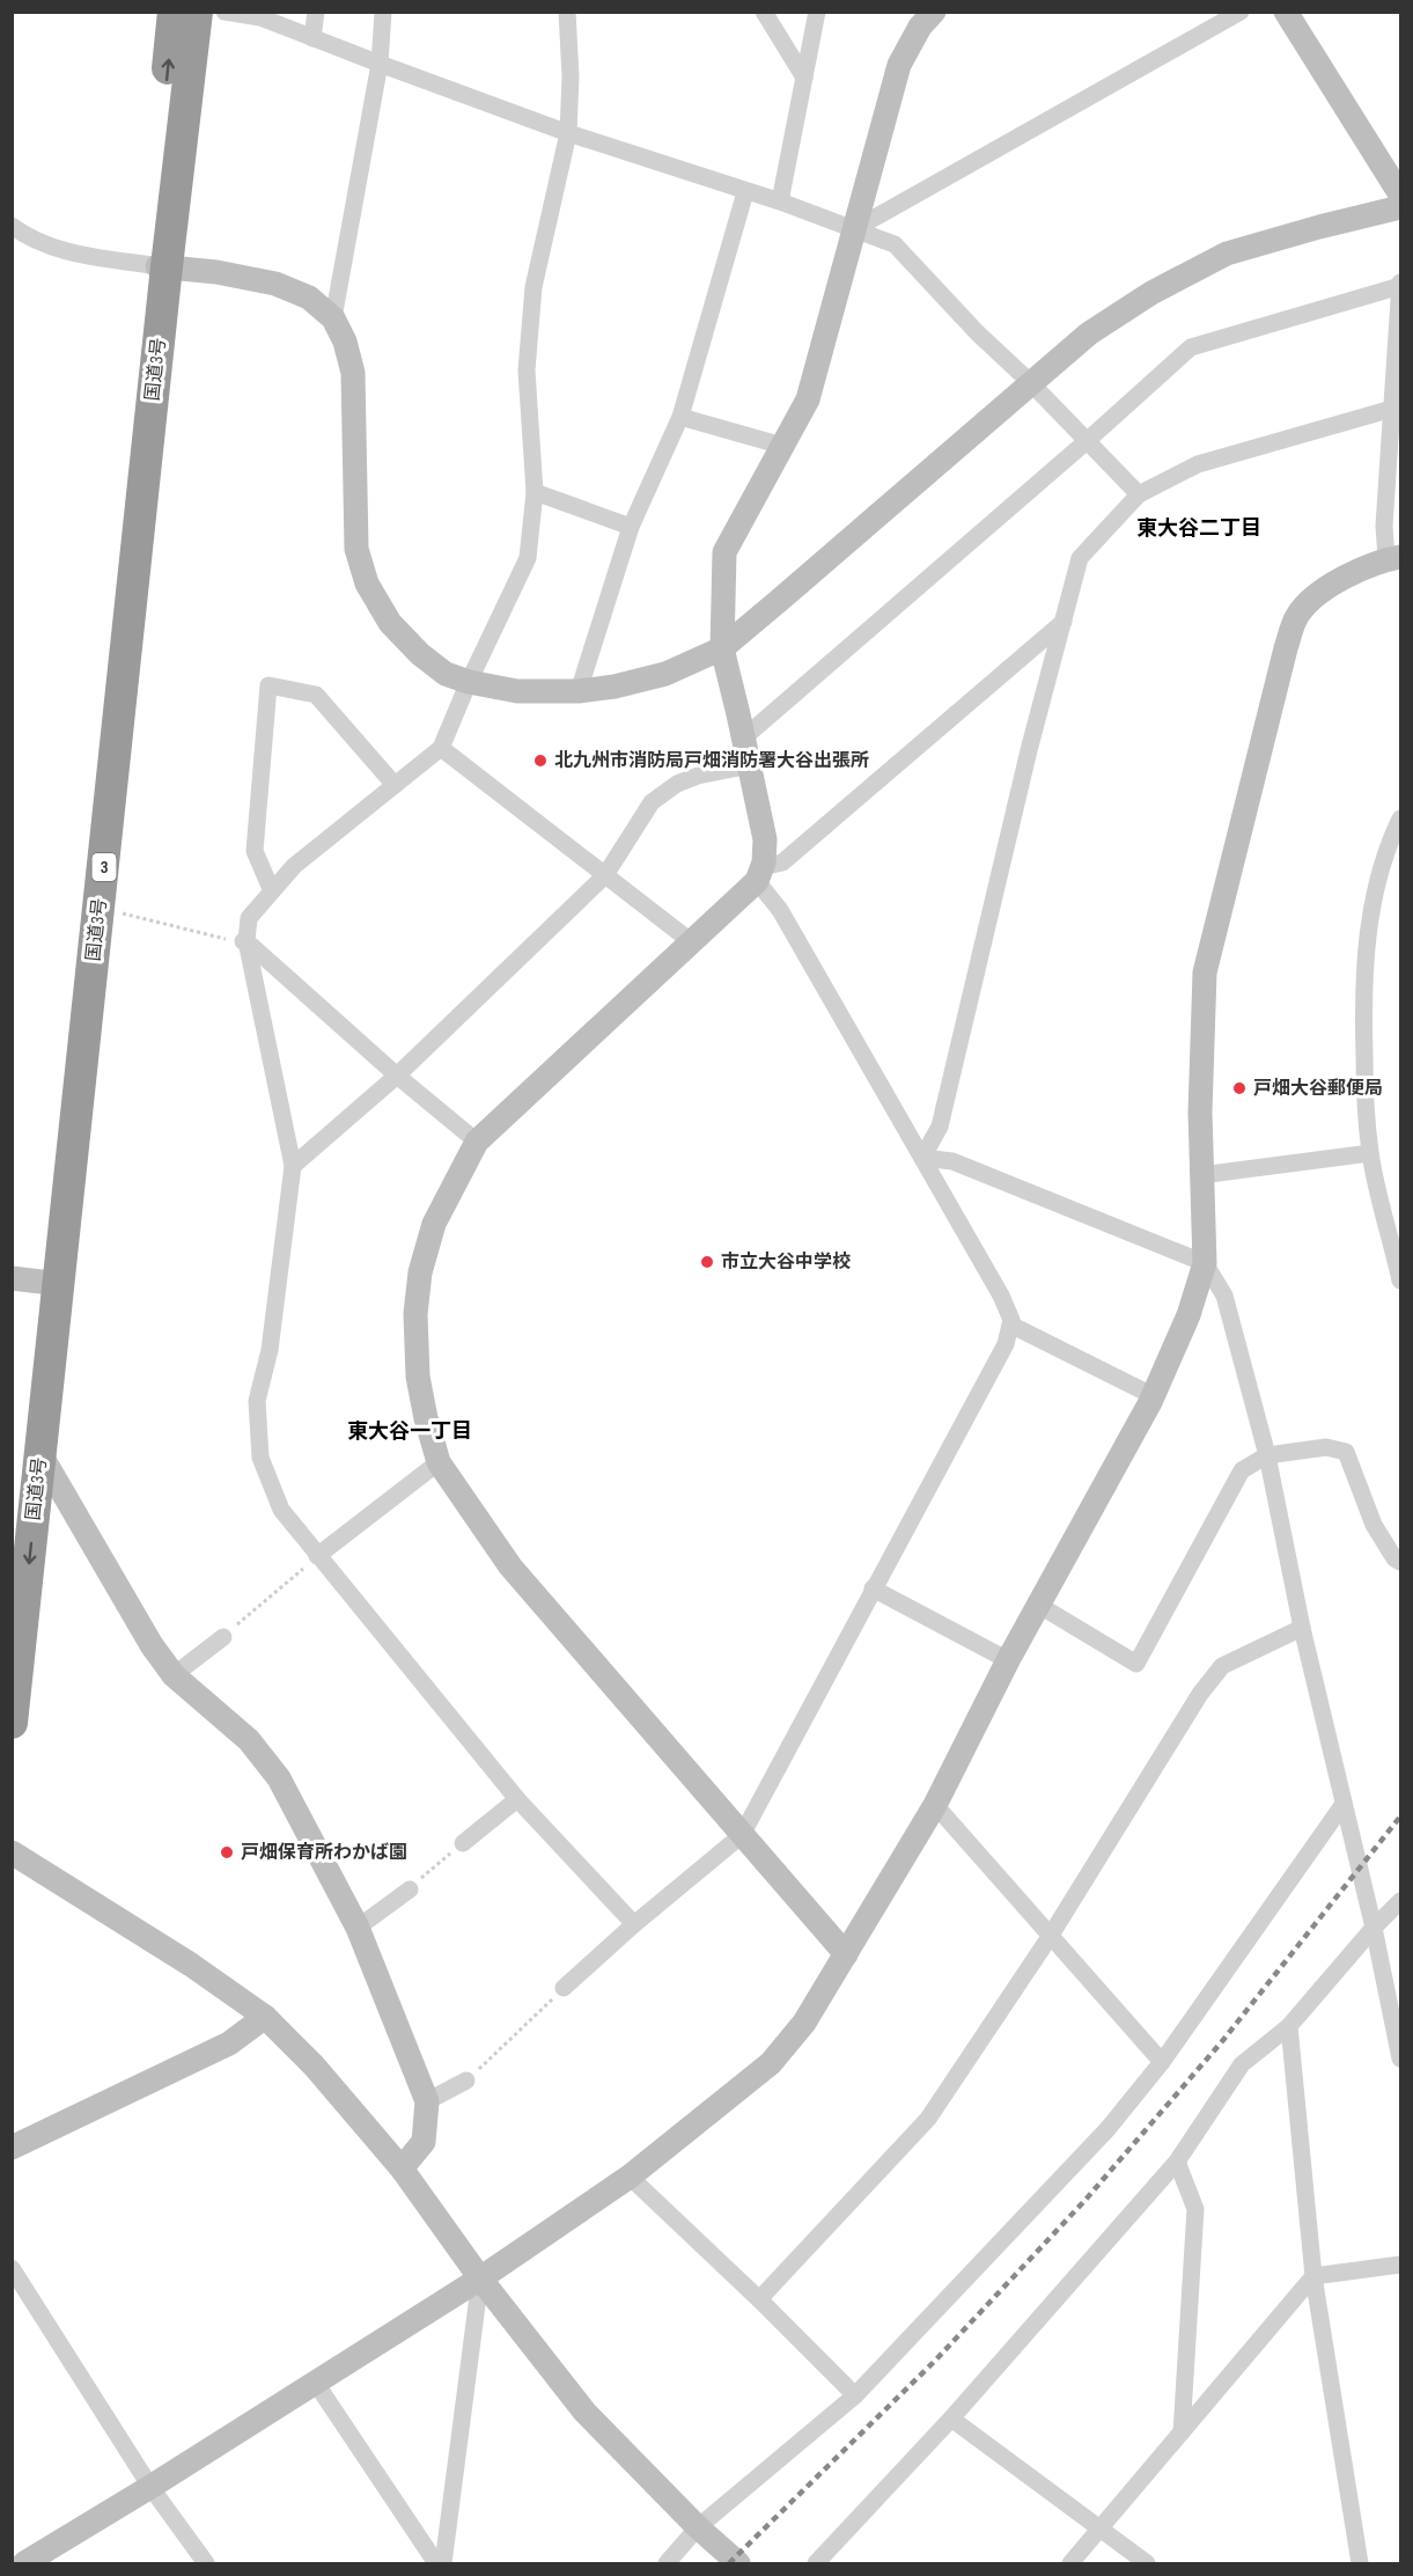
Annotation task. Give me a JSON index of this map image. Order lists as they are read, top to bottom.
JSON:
{
  "streets": {
    "highway": ["国道3号", "3"]
  },
  "districts": ["東大谷二丁目", "東大谷一丁目"],
  "places": [
    "北九州市消防局戸畑消防署大谷出張所",
    "戸畑大谷郵便局",
    "市立大谷中学校",
    "戸畑保育所わかば園"
  ]
}
